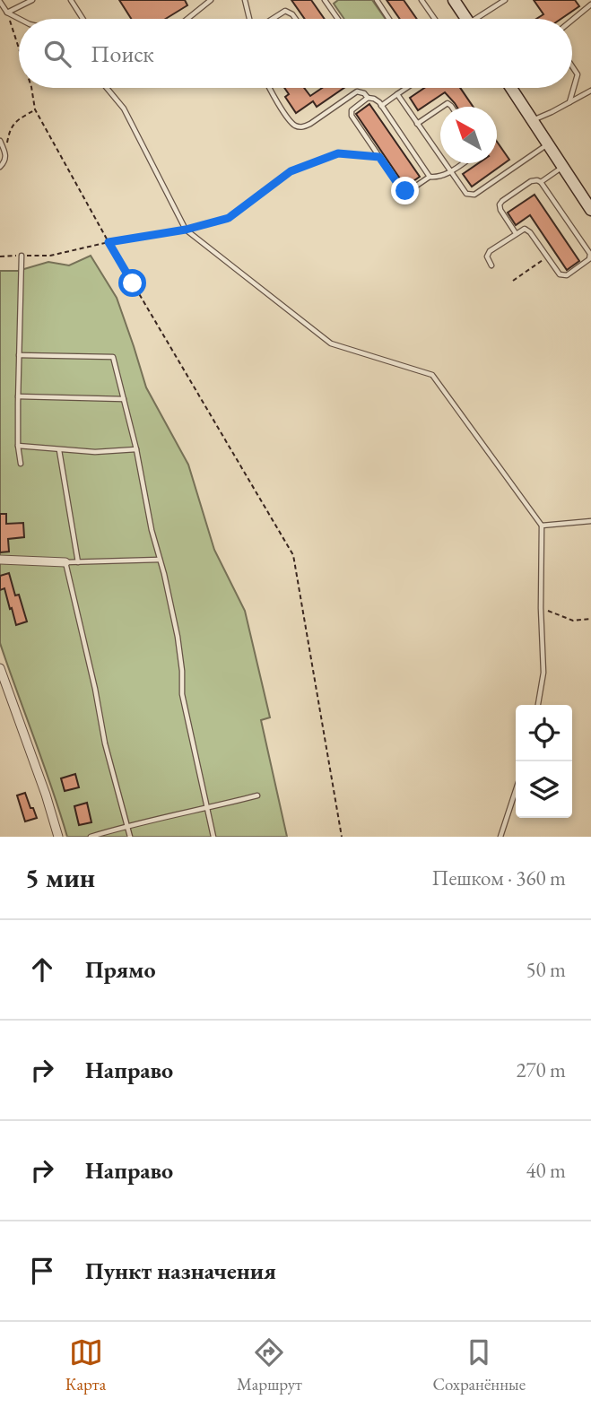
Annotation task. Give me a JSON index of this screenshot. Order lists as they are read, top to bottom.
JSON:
{
  "north": "top left",
  "page": {
    "search": "Поиск",
    "heading": ["5 мин", "Пешком · 360 m"],
    "list": [
      ["Прямо", "50 m"],
      ["Направо", "270 m"],
      ["Направо", "40 m"],
      "Пункт назначения"
    ],
    "nav": ["Карта", "Маршрут", "Сохранённые"]
  }
}
